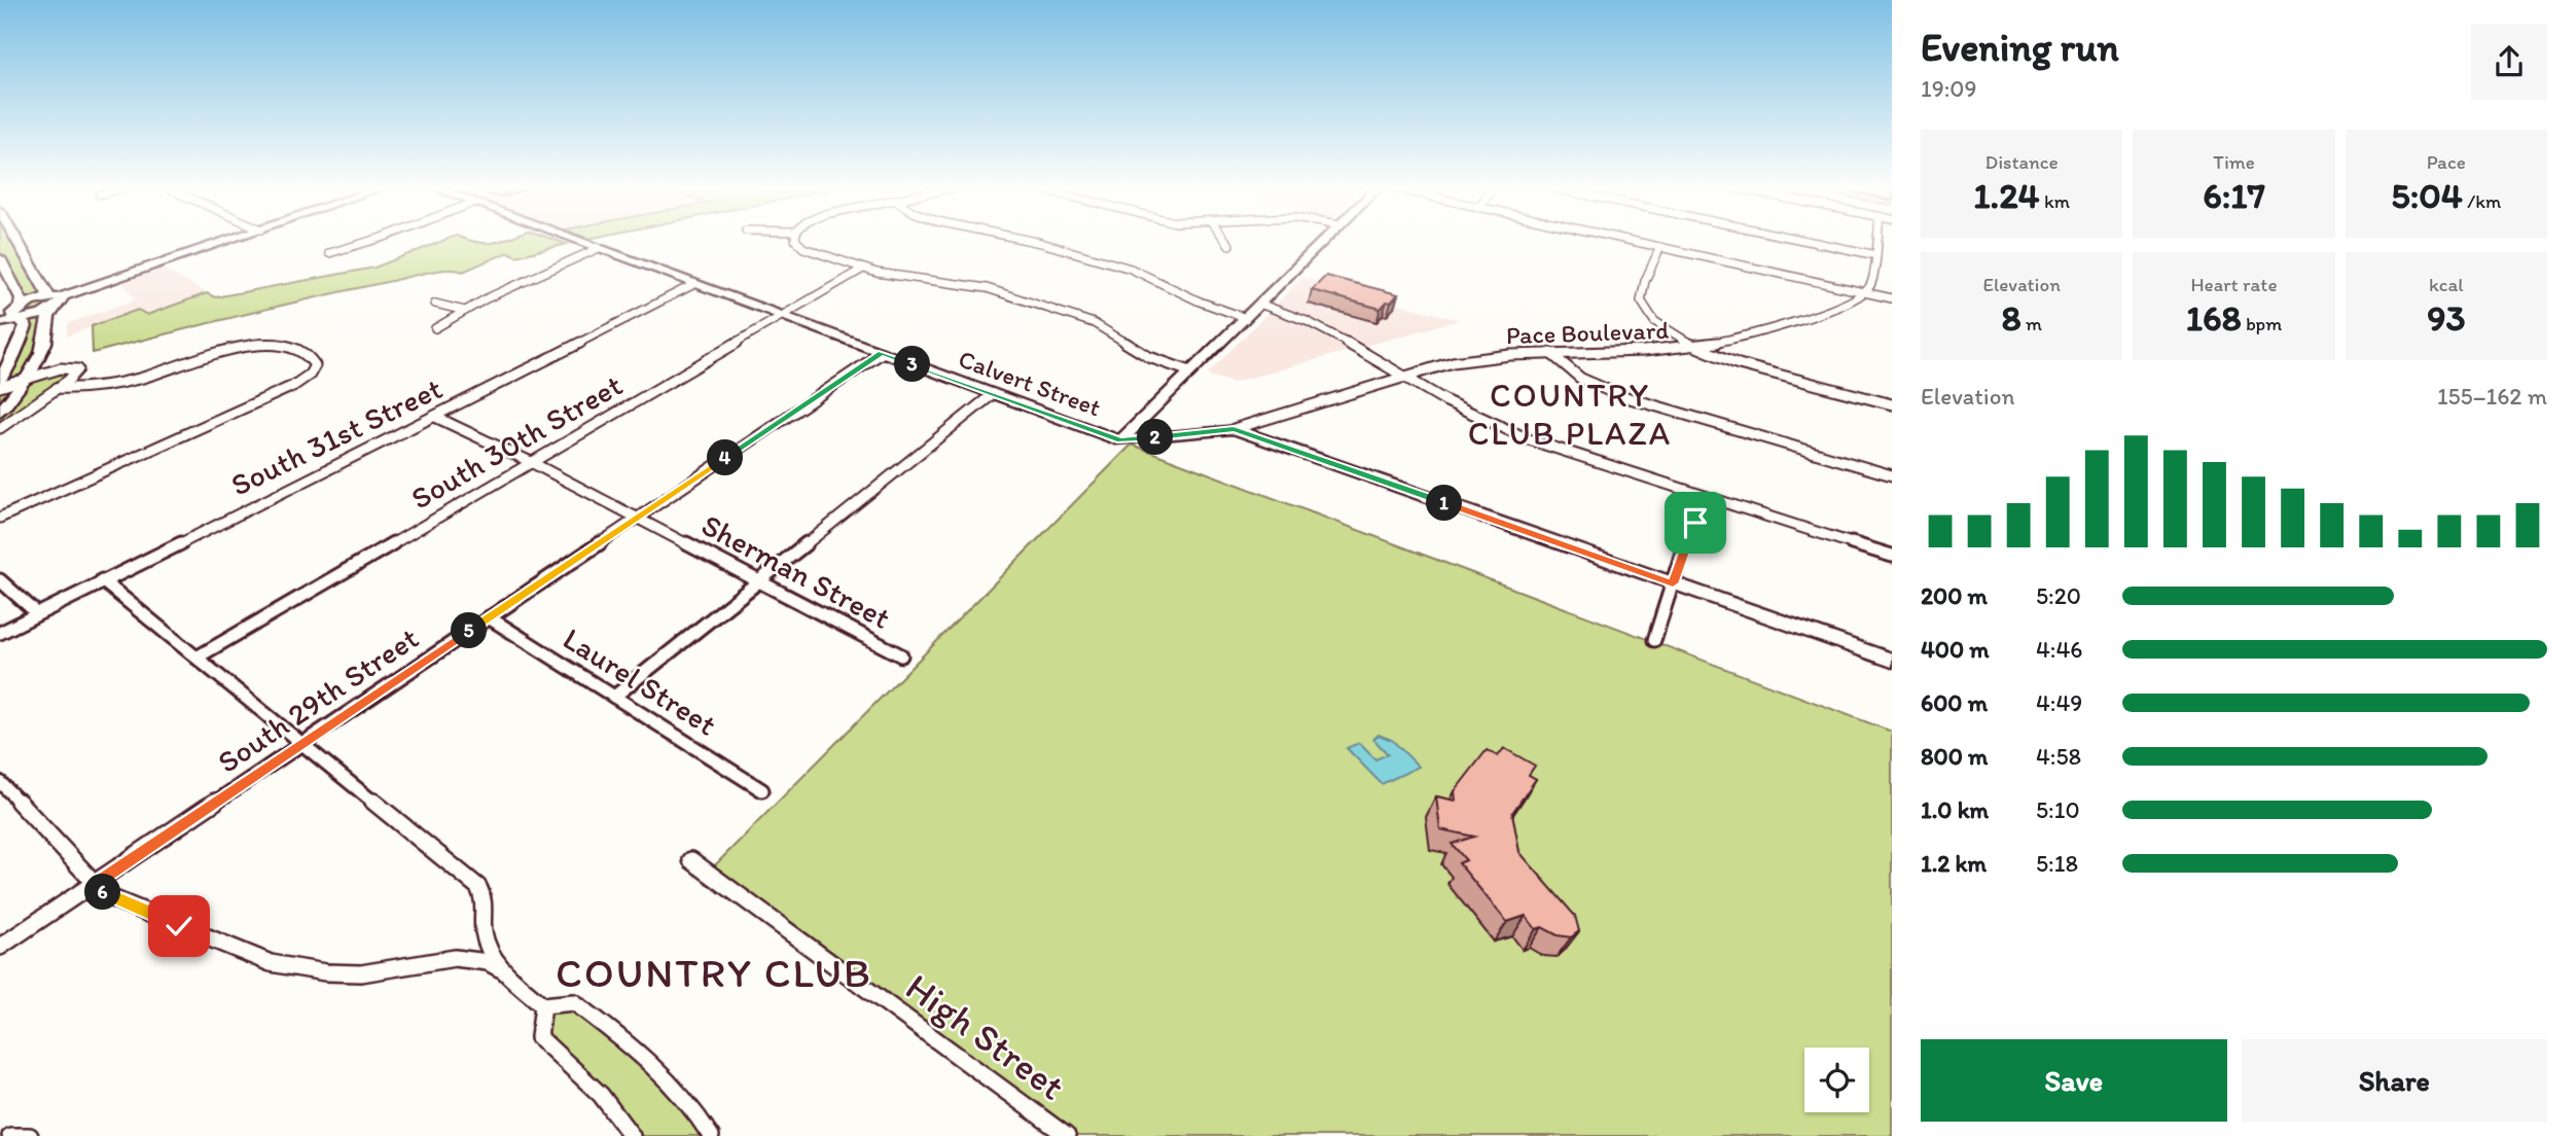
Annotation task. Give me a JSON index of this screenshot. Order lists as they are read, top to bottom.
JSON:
{
  "streets": {
    "main road": ["Calvert Street"],
    "street": [
      "Pace Boulevard",
      "South 31st Street",
      "South 30th Street",
      "Sherman Street",
      "Laurel Street",
      "South 29th Street",
      "High Street"
    ]
  },
  "crossings": [
    ["Pace Boulevard", "Calvert Street"],
    ["Calvert Street", "South 31st Street"],
    ["Calvert Street", "South 30th Street"],
    ["Calvert Street", "South 29th Street"],
    ["South 31st Street", "Sherman Street"],
    ["South 30th Street", "Sherman Street"],
    ["Sherman Street", "South 29th Street"],
    ["Laurel Street", "South 29th Street"]
  ],
  "districts": ["COUNTRY CLUB PLAZA", "COUNTRY CLUB"],
  "page": {
    "heading": ["Evening run", "19:09"],
    "stats": [
      ["Distance", "1.24 km"],
      ["Time", "6:17"],
      ["Pace", "5:04 /km"],
      ["Elevation", "8 m"],
      ["Heart rate", "168 bpm"],
      ["kcal", "93"]
    ],
    "pins": [
      "3",
      "2",
      "4",
      "1",
      "5",
      "6"
    ],
    "chart": ["Elevation", "155–162 m"],
    "list": [
      {
        "name": "200 m",
        "note": "5:20"
      },
      {
        "name": "400 m",
        "note": "4:46"
      },
      {
        "name": "600 m",
        "note": "4:49"
      },
      {
        "name": "800 m",
        "note": "4:58"
      },
      {
        "name": "1.0 km",
        "note": "5:10"
      },
      {
        "name": "1.2 km",
        "note": "5:18"
      }
    ],
    "buttons": ["Save", "Share"]
  }
}
